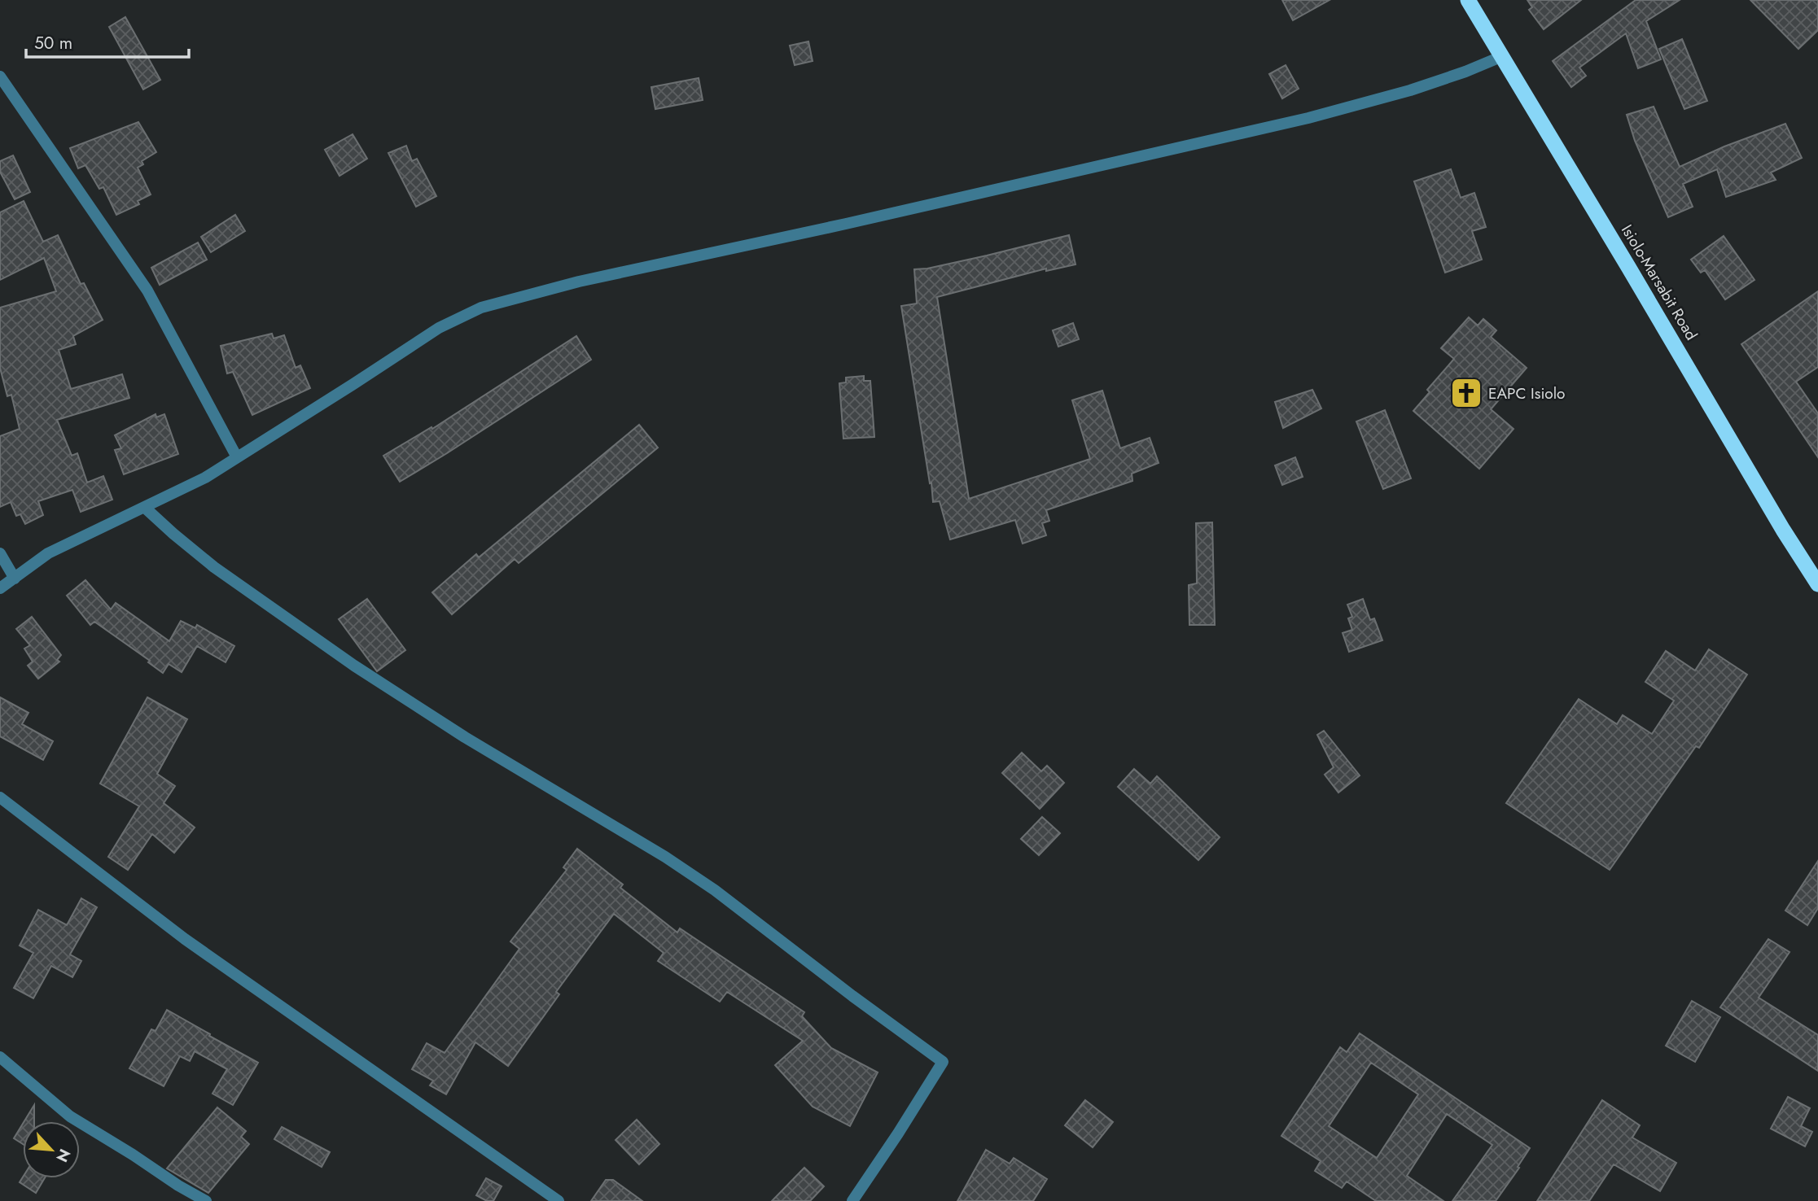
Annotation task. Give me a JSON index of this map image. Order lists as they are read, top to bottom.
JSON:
{
  "streets": {
    "highway": ["Isiolo-Marsabit Road"]
  },
  "places": {
    "church": ["EAPC Isiolo"]
  },
  "scale_bar": "50 m",
  "north": "bottom right"
}
